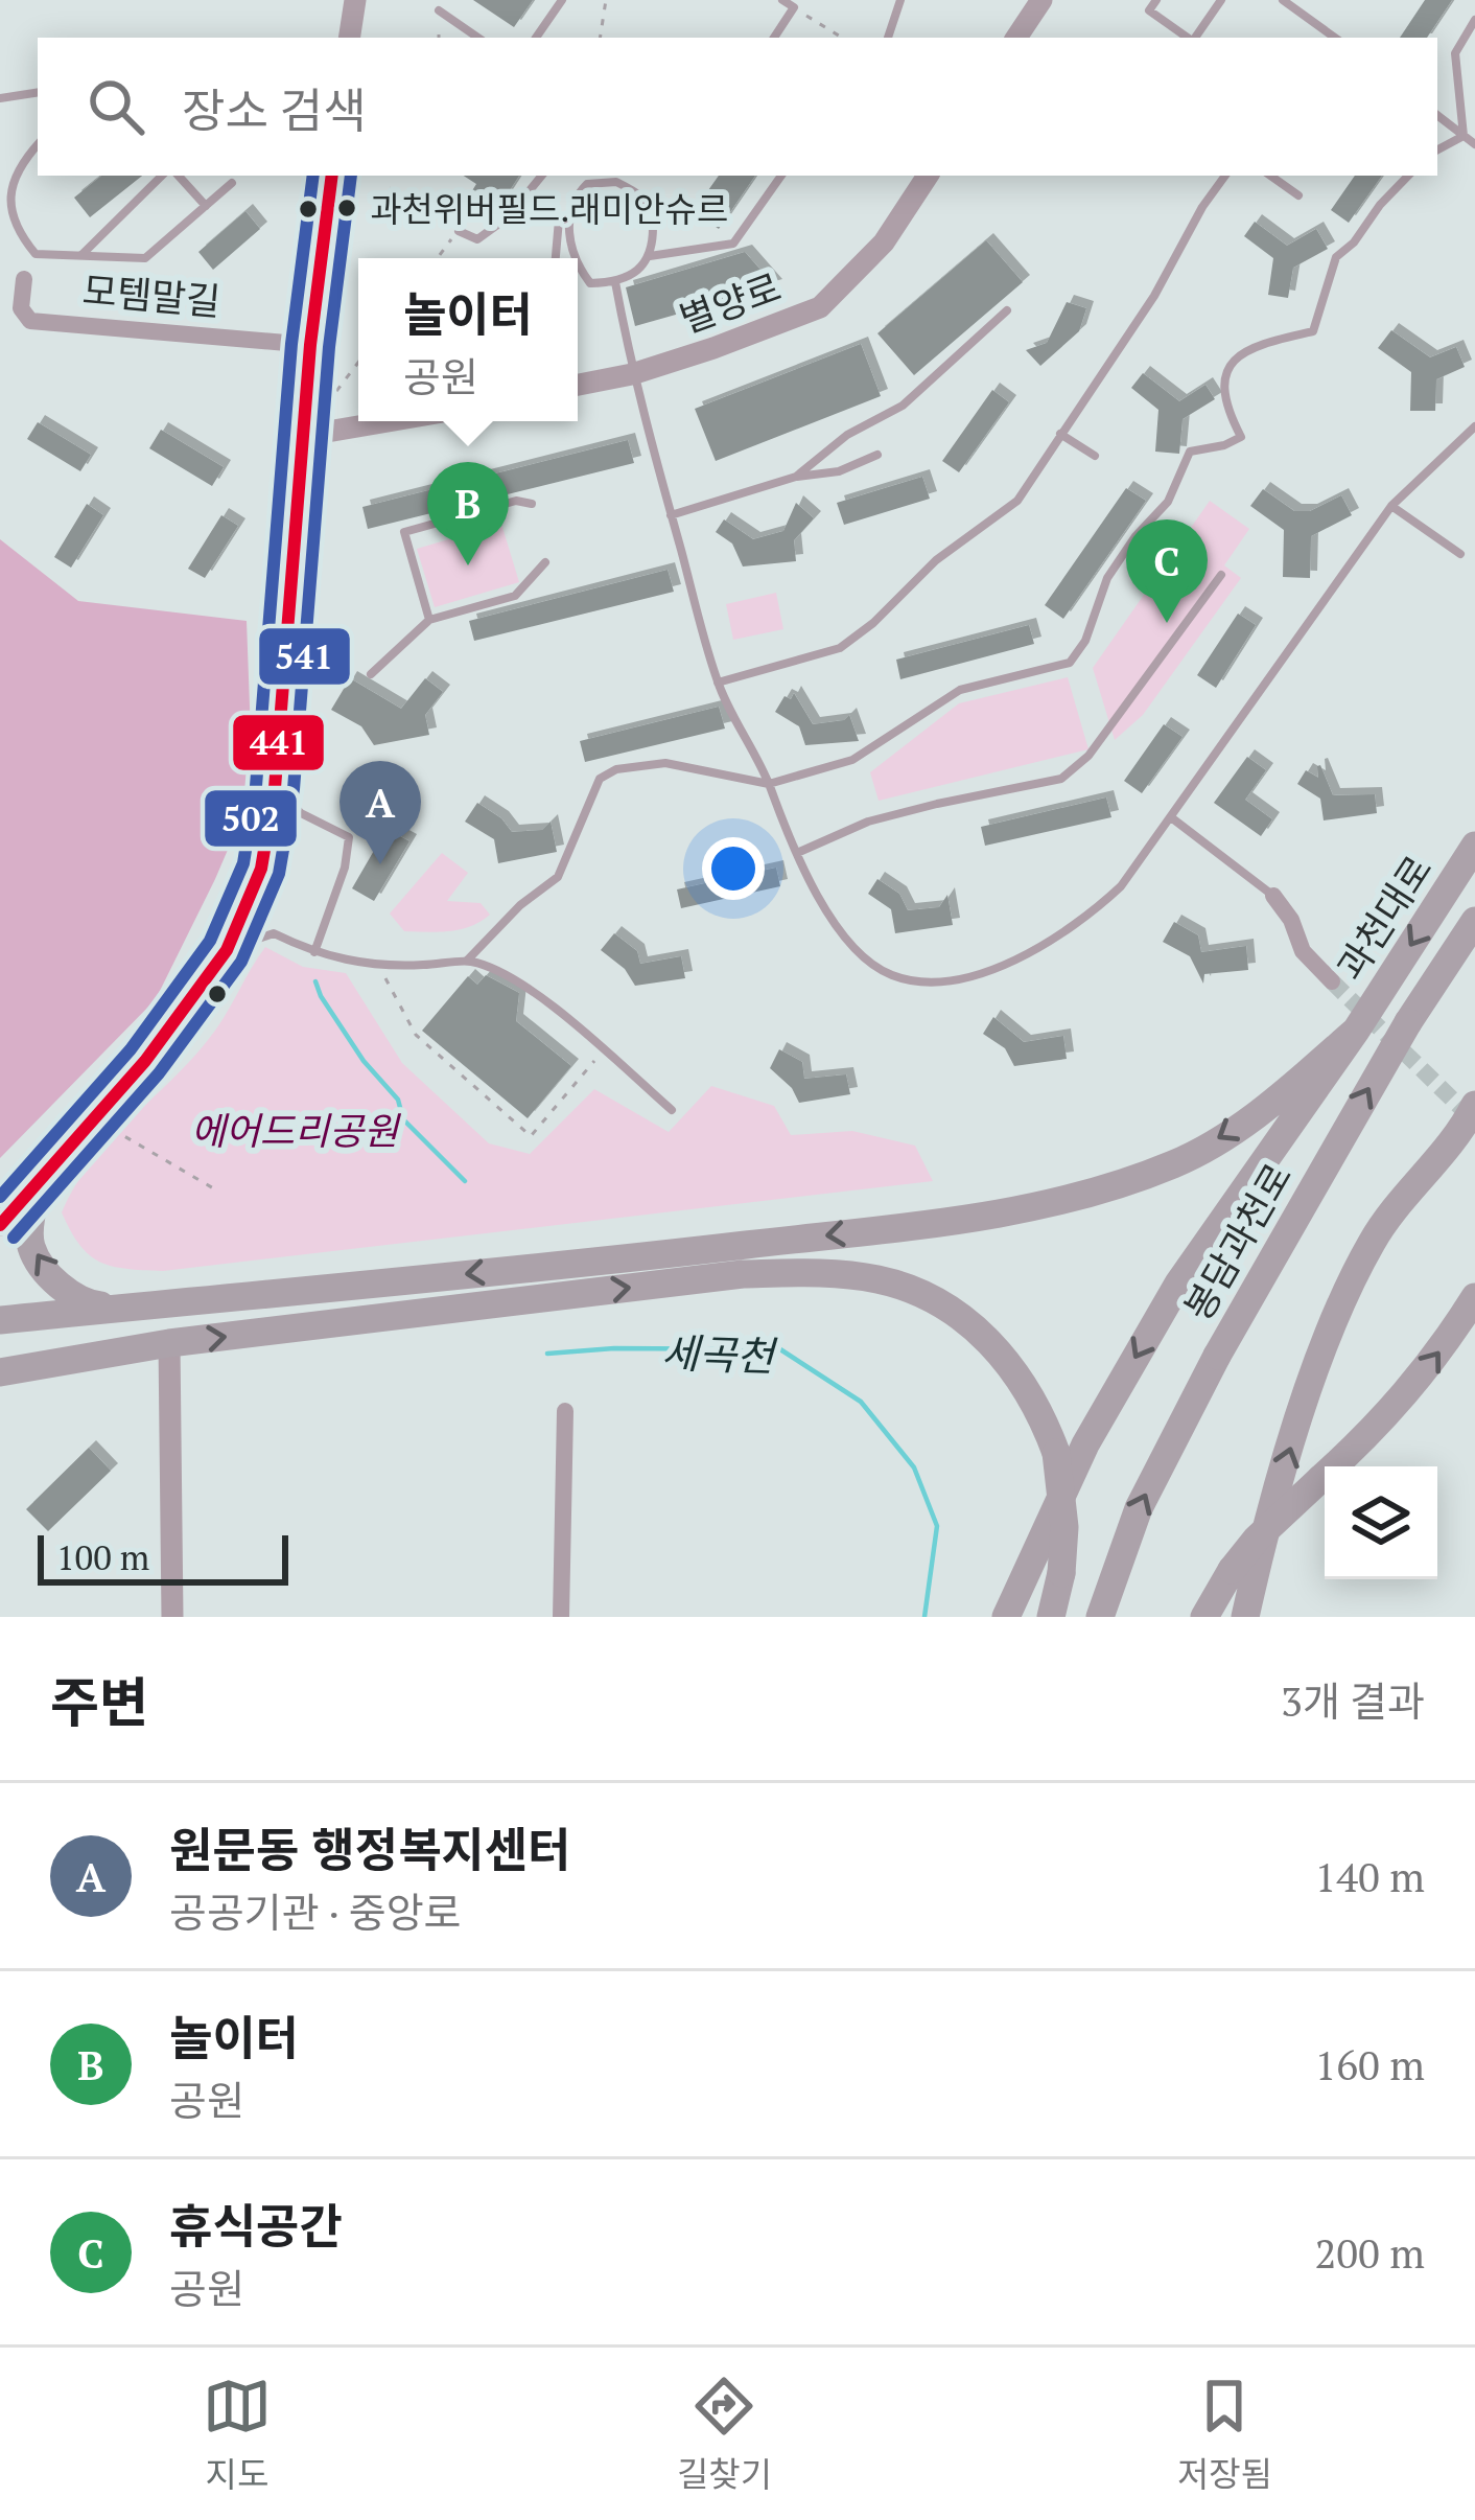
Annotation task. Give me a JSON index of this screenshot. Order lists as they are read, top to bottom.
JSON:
{
  "streets": {
    "highway": ["과천대로", "봉담과천로"],
    "street": ["모템말길", "별양로"]
  },
  "one_way": ["과천대로"],
  "water": ["세곡천"],
  "parks": ["에어드리공원"],
  "places": ["과천위버필드.래미안슈르"],
  "lines": ["transit line 441", "transit line 541", "transit line 502"],
  "scale_bar": "100 m",
  "page": {
    "search": "장소 검색",
    "popup": ["놀이터", "공원"],
    "pins": ["B", "C", "A"],
    "scale": "100 m",
    "heading": ["주변", "3개 결과"],
    "list": [
      {
        "mark": "A",
        "name": "원문동 행정복지센터",
        "note": "공공기관 · 중앙로",
        "value": "140 m"
      },
      {
        "mark": "B",
        "name": "놀이터",
        "note": "공원",
        "value": "160 m"
      },
      {
        "mark": "C",
        "name": "휴식공간",
        "note": "공원",
        "value": "200 m"
      }
    ],
    "nav": ["지도", "길찾기", "저장됨"]
  }
}
